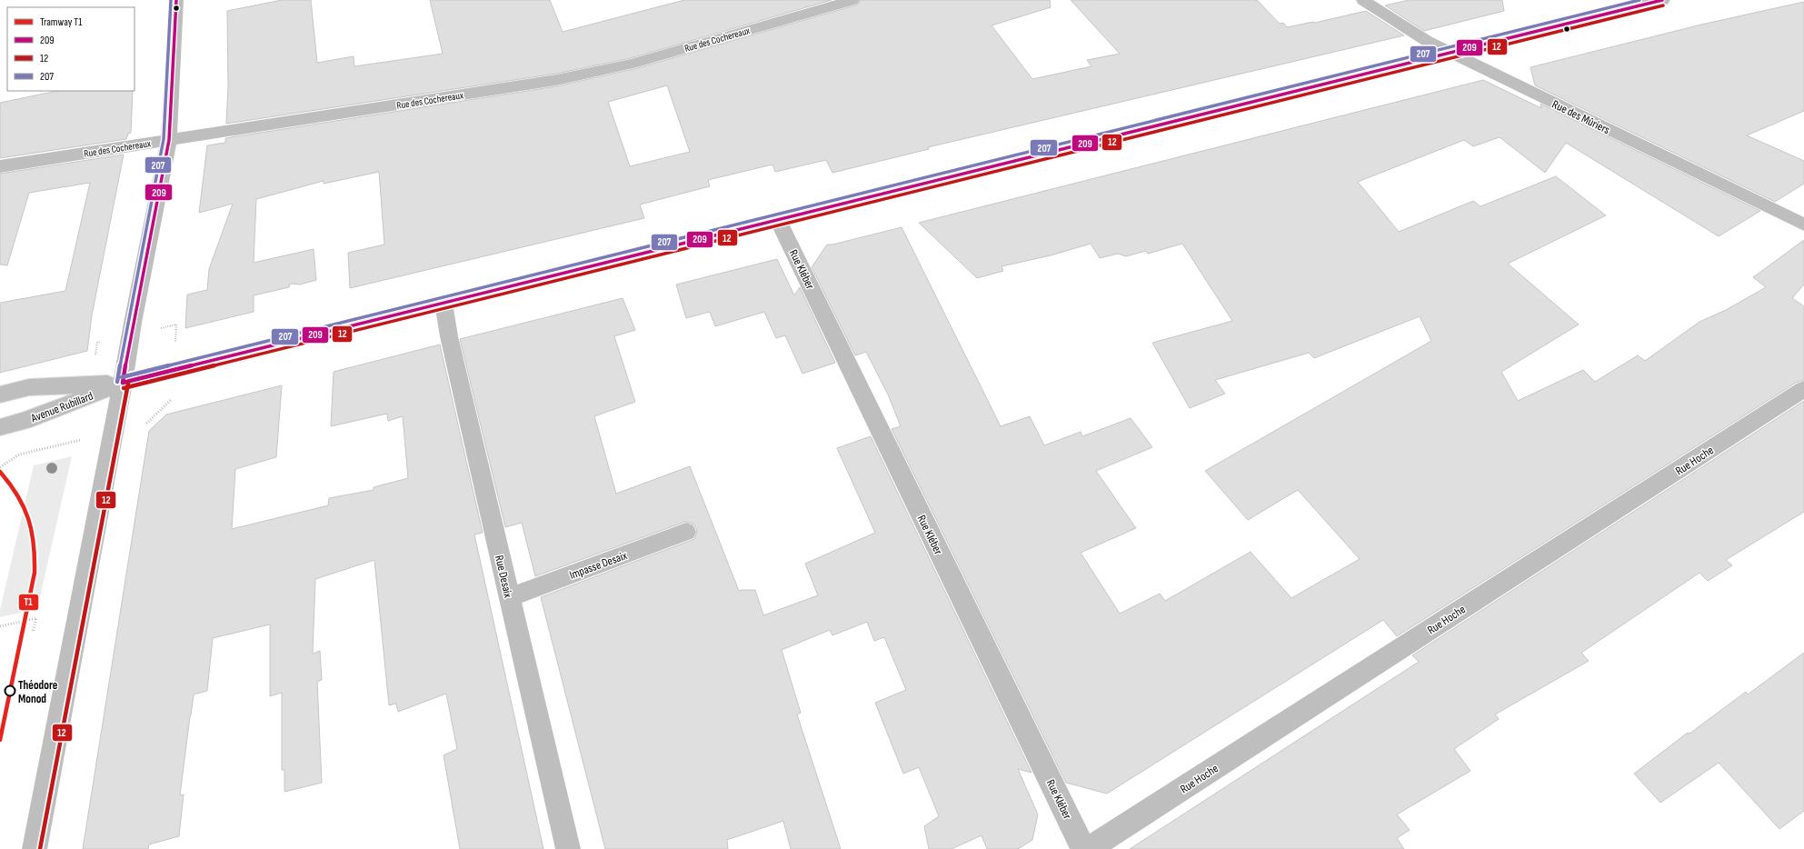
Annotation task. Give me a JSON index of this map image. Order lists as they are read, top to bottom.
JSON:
{
  "streets": {
    "street": [
      "Rue des Cochereaux",
      "Rue des Mûriers",
      "Rue Kléber",
      "Avenue Rubillard",
      "Rue Hoche",
      "Rue Desaix"
    ],
    "lane": ["Impasse Desaix"]
  },
  "crossings": [
    ["Rue des Mûriers", "Avenue Rubillard"],
    ["Rue Kléber", "Avenue Rubillard"],
    ["Avenue Rubillard", "Rue Desaix"],
    ["Impasse Desaix", "Rue Desaix"]
  ],
  "places": ["Théodore Monod"],
  "lines": [
    "transit line 209",
    "transit line 207",
    "transit line 12",
    "tram line T1"
  ],
  "legend": [
    "Tramway T1",
    "209",
    "12",
    "207"
  ]
}
